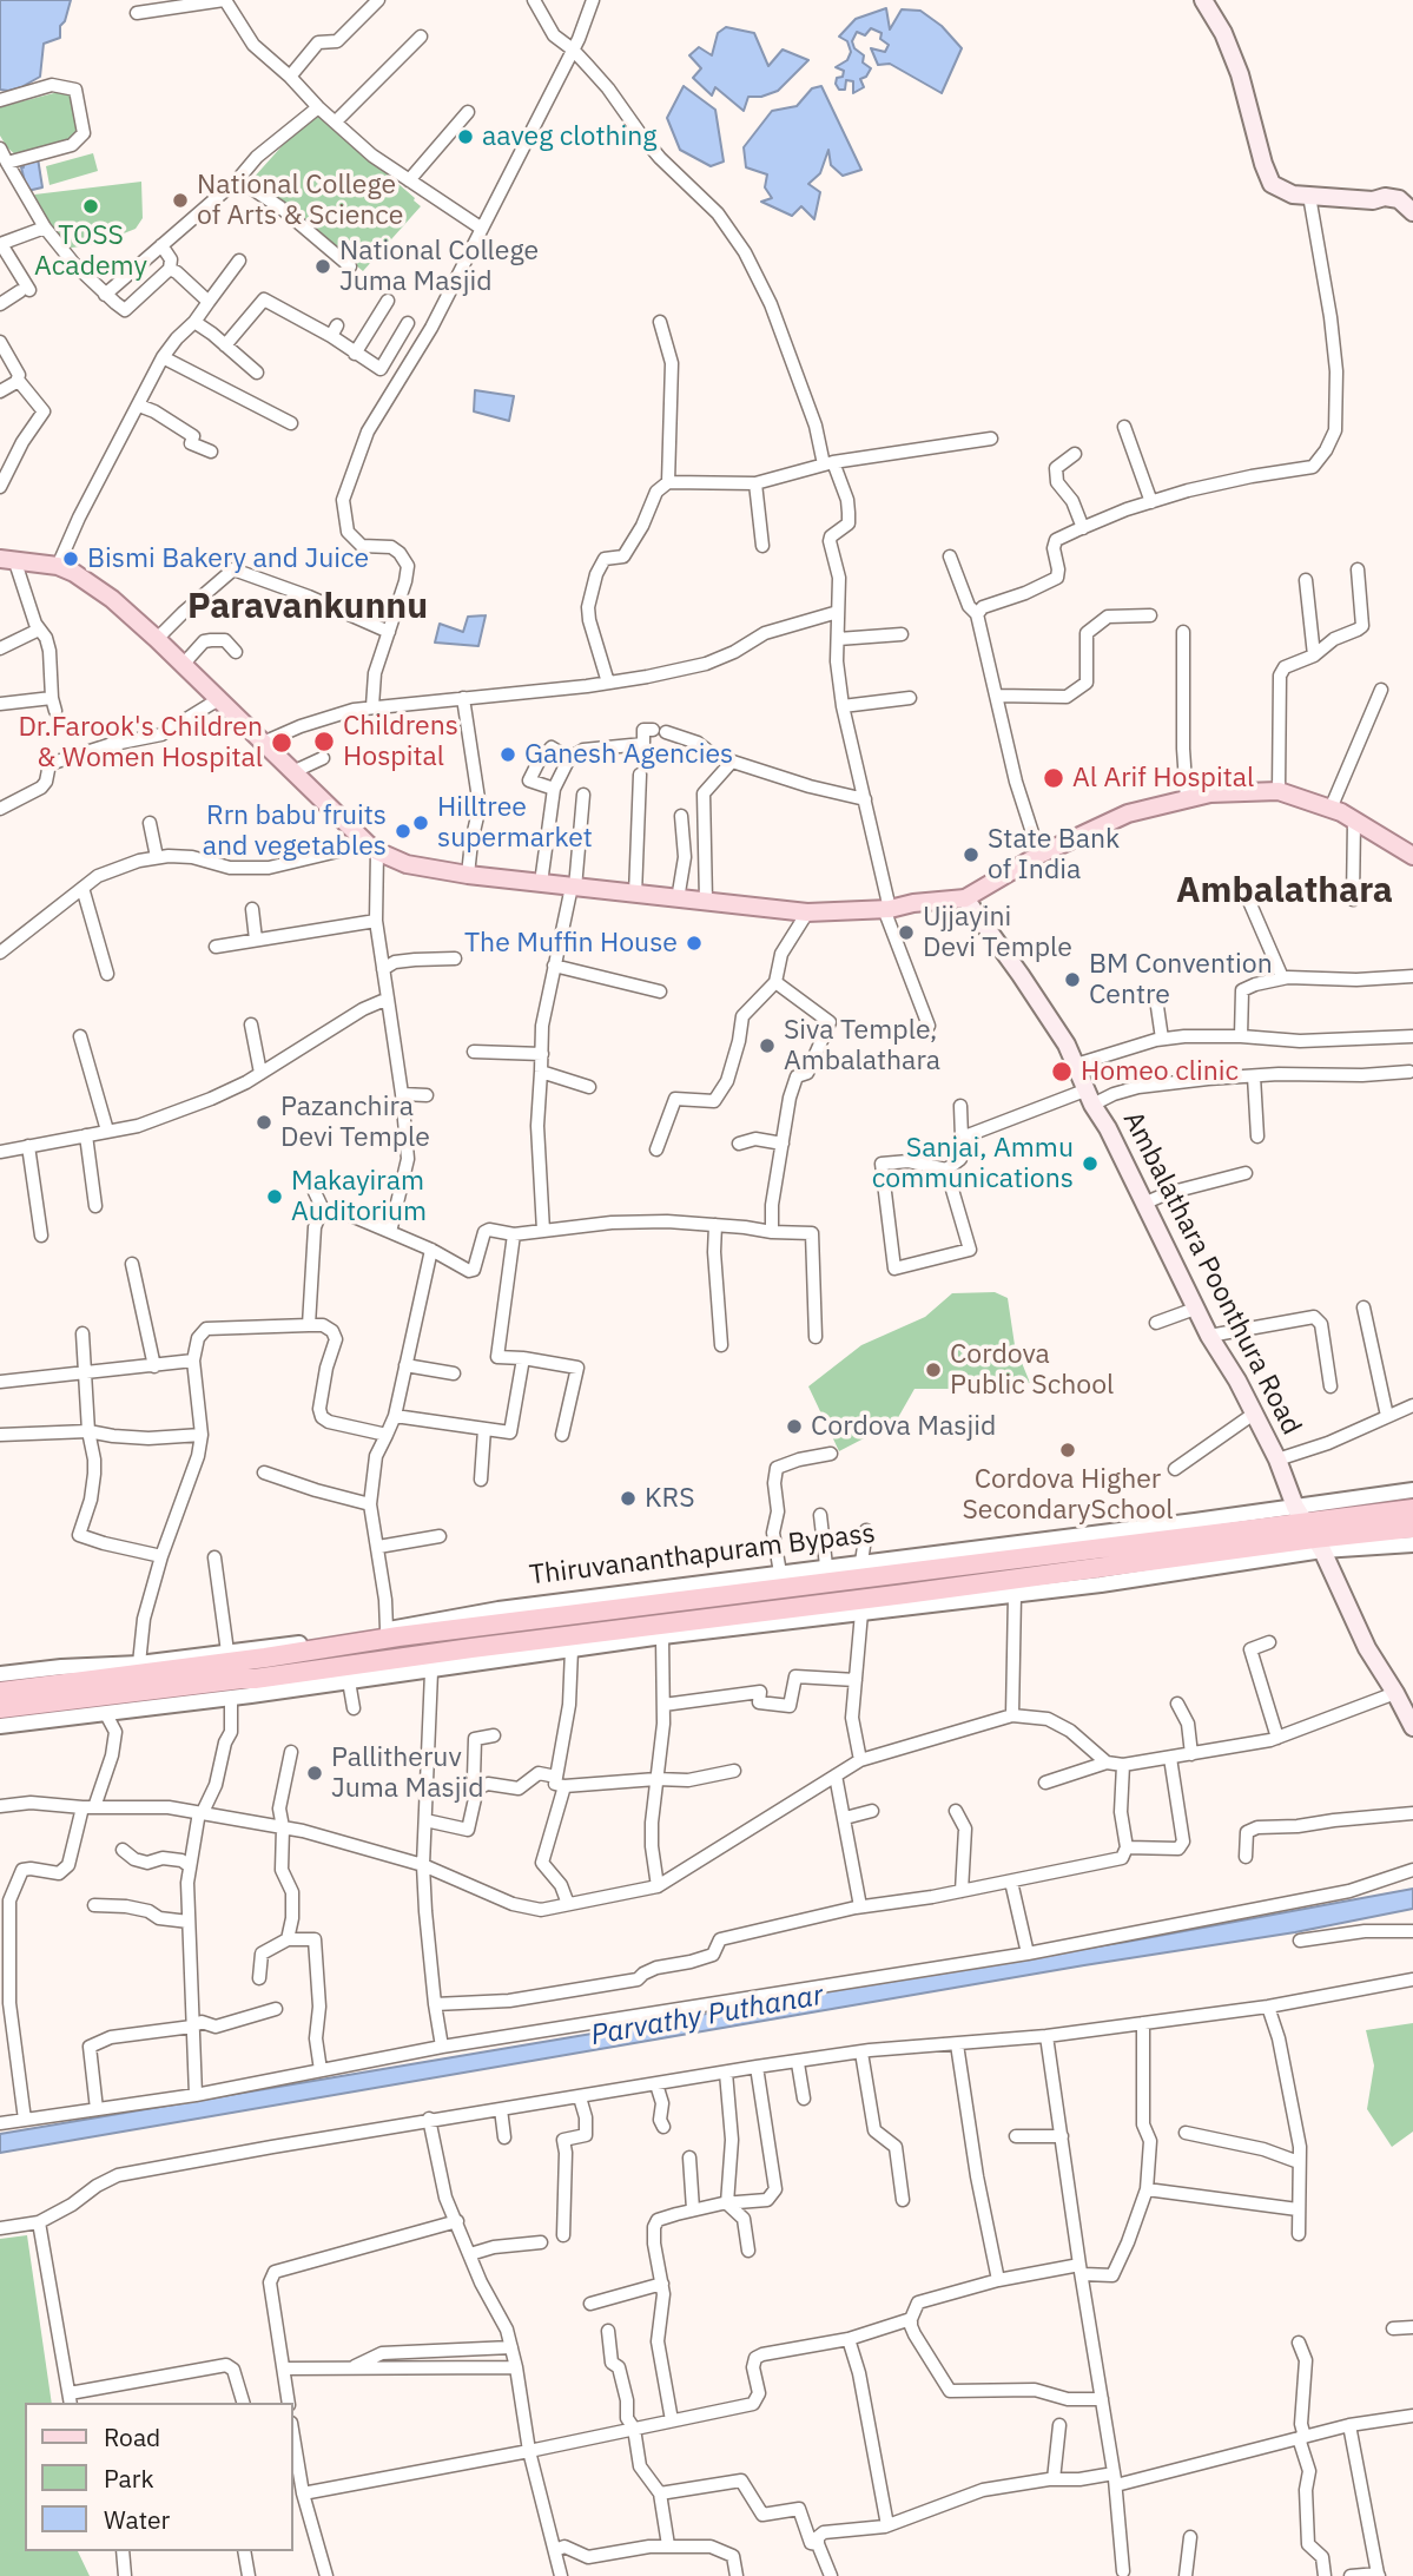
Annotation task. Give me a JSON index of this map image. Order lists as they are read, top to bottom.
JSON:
{
  "streets": {
    "highway": ["Thiruvananthapuram Bypass"],
    "main road": ["Ambalathara Poonthura Road"]
  },
  "crossings": [
    ["Ambalathara Poonthura Road", "Thiruvananthapuram Bypass"]
  ],
  "districts": ["Paravankunnu", "Ambalathara"],
  "water": ["Parvathy Puthanar"],
  "places": [
    "aaveg clothing",
    "National College of Arts & Science",
    "TOSS Academy",
    "National College Juma Masjid",
    "Bismi Bakery and Juice",
    "Childrens Hospital",
    "Dr.Farook's Children & Women Hospital",
    "Ganesh Agencies",
    "Al Arif Hospital",
    "Hilltree supermarket",
    "Rrn babu fruits and vegetables",
    "State Bank of India",
    "Ujjayini Devi Temple",
    "The Muffin House",
    "BM Convention Centre",
    "Siva Temple, Ambalathara",
    "Homeo clinic",
    "Pazanchira Devi Temple",
    "Sanjai, Ammu communications",
    "Makayiram Auditorium",
    "Cordova Public School",
    "Cordova Masjid",
    "Cordova Higher SecondarySchool",
    "KRS",
    "Pallitheruv Juma Masjid"
  ],
  "legend": ["Road", "Park", "Water"]
}
